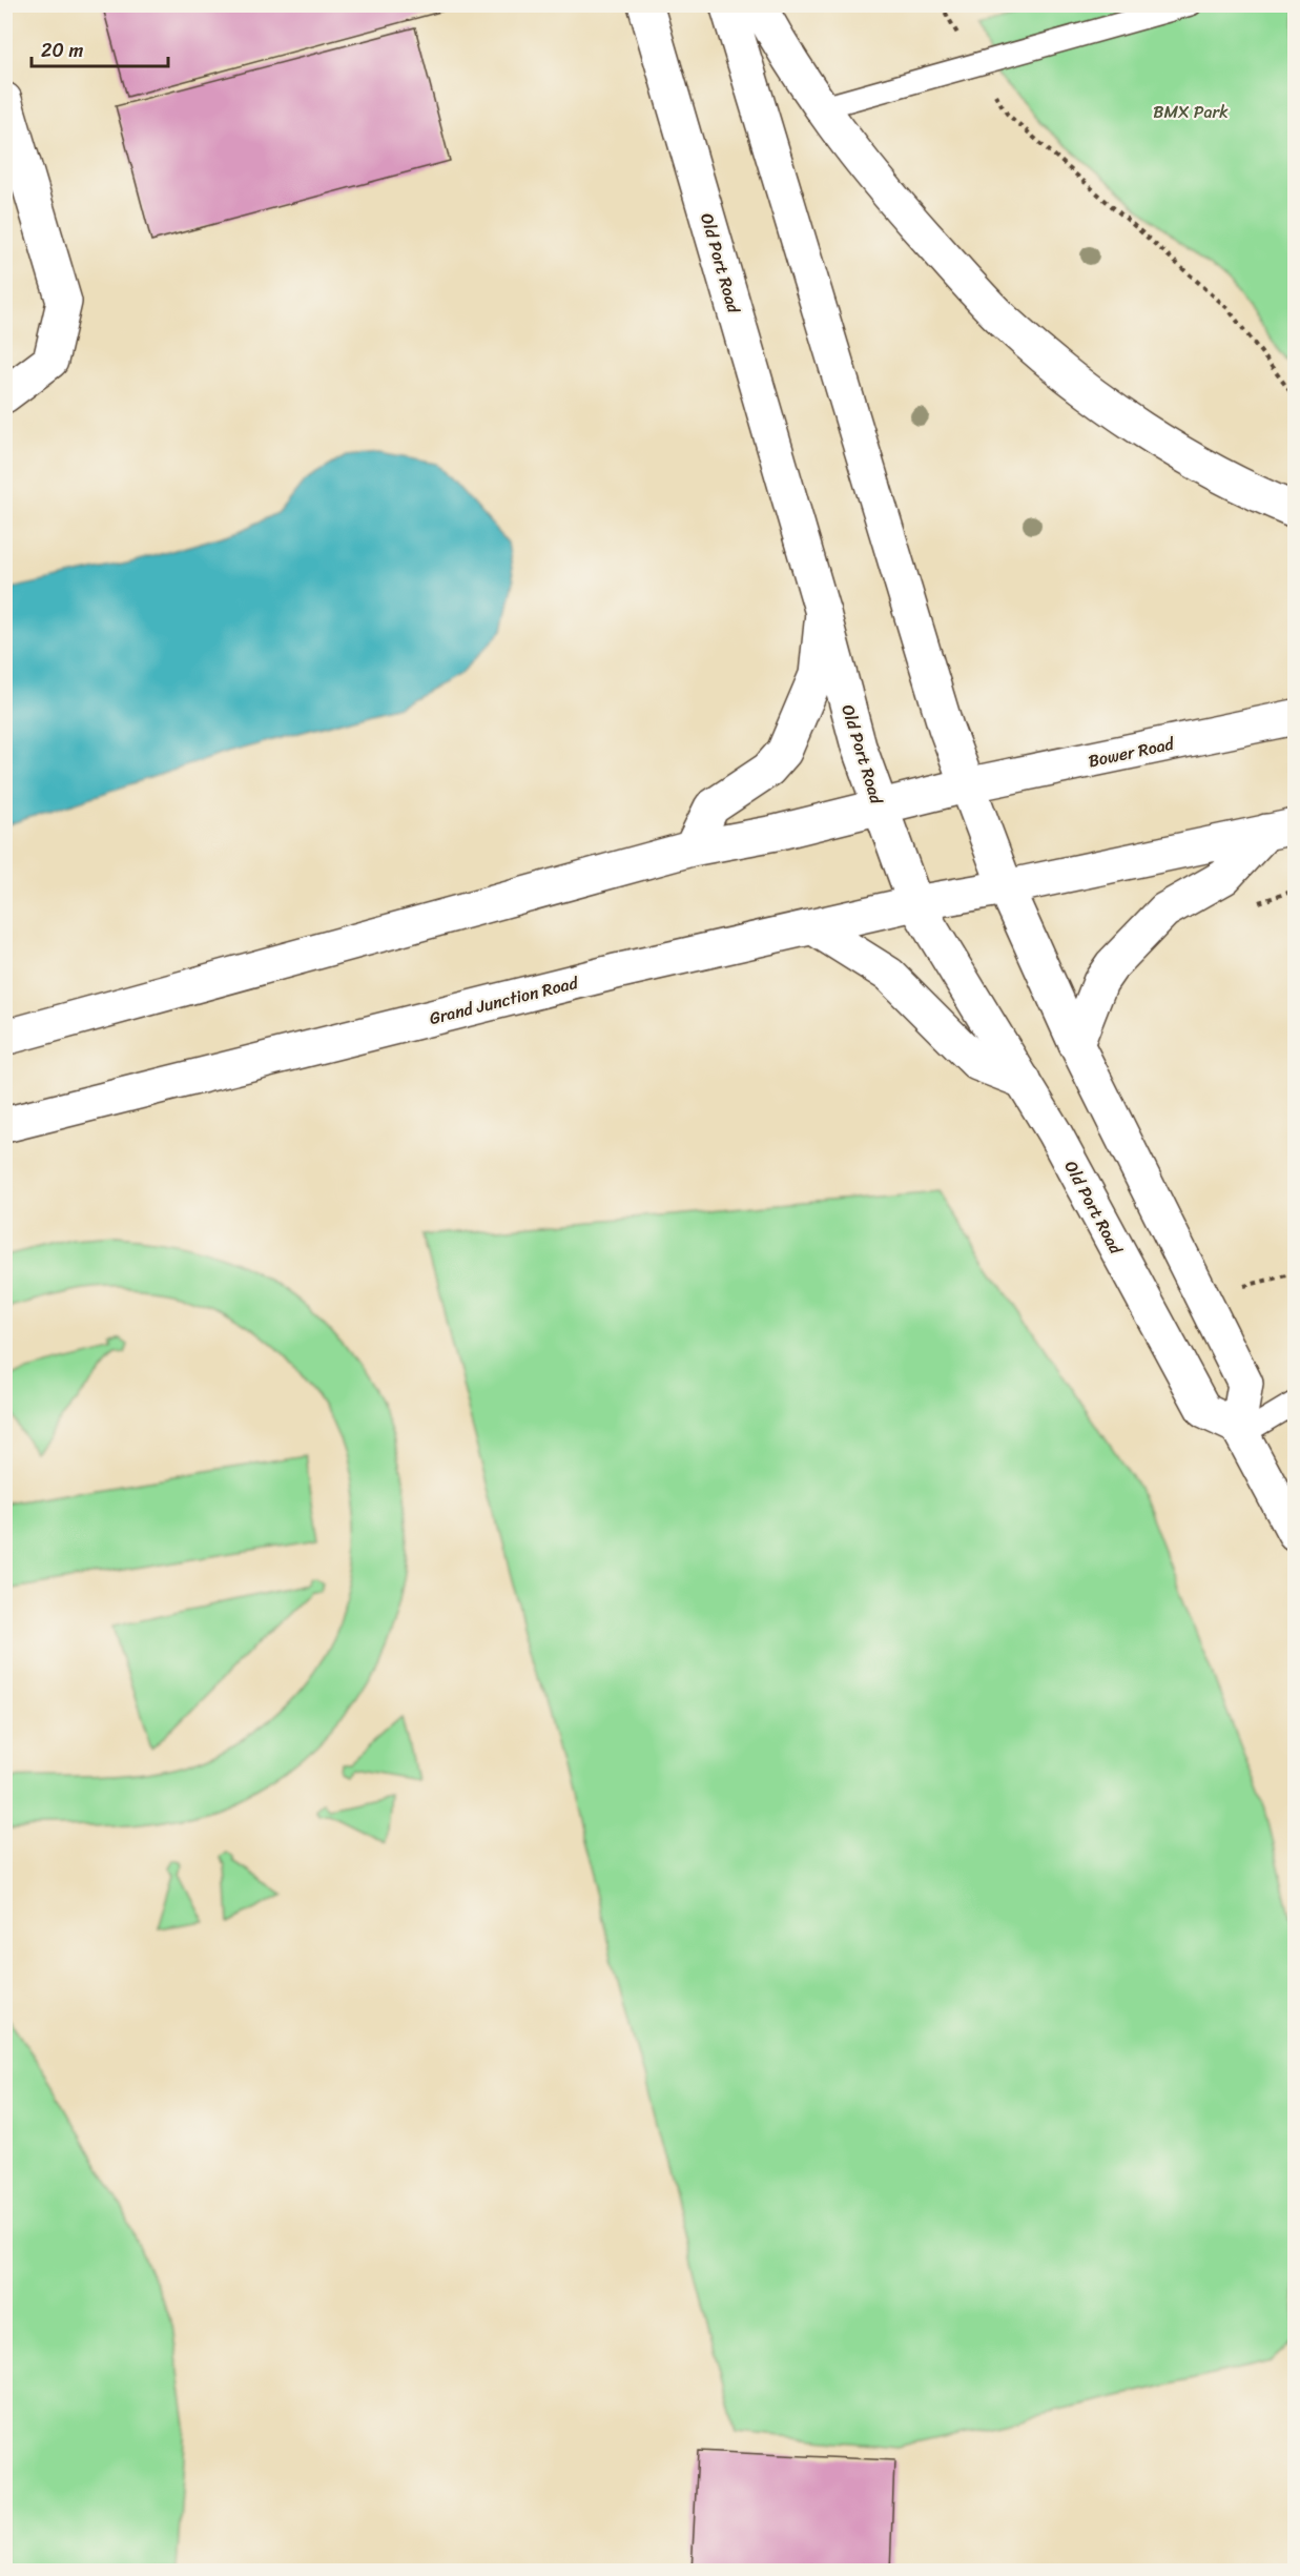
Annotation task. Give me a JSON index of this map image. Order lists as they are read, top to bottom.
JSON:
{
  "streets": {
    "main road": ["Old Port Road", "Bower Road", "Grand Junction Road"]
  },
  "crossings": [
    ["Old Port Road", "Grand Junction Road"]
  ],
  "parks": ["BMX Park"],
  "scale_bar": "20 m"
}
